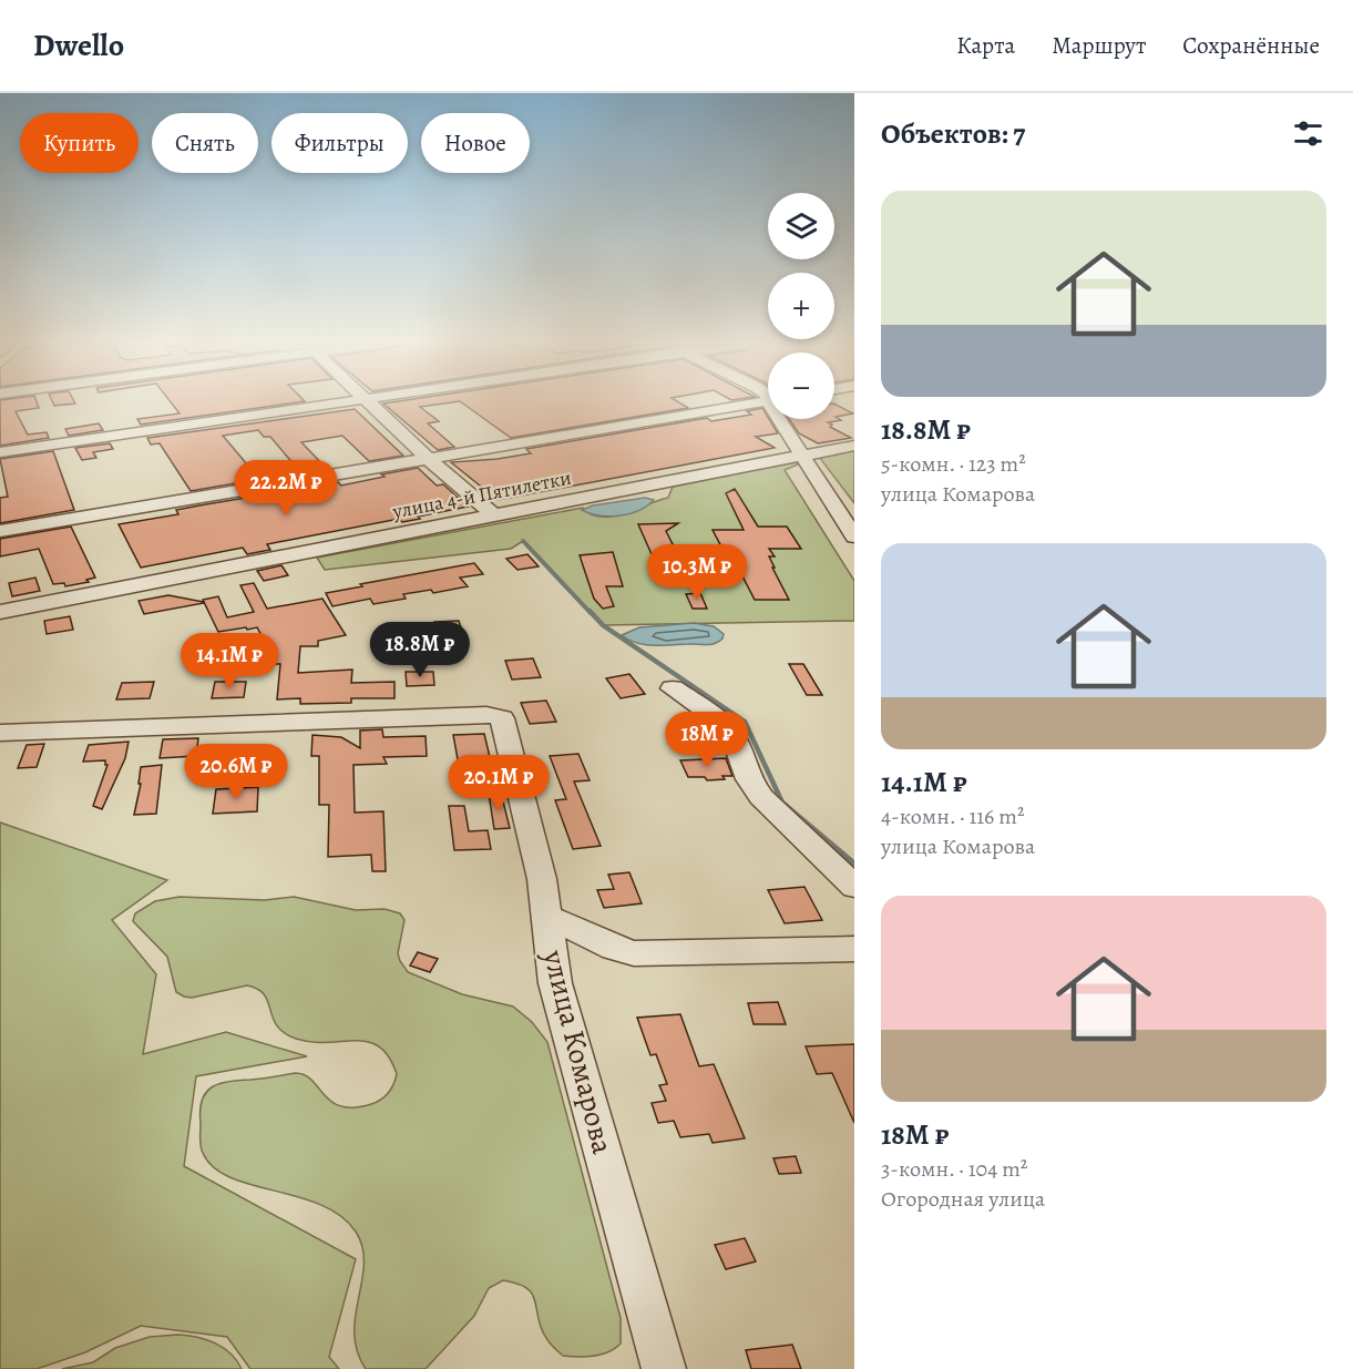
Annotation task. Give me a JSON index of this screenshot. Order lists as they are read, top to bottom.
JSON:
{
  "streets": {
    "street": ["улица 4-й Пятилетки", "улица Комарова"]
  },
  "page": {
    "header": "Dwello",
    "nav": ["Карта", "Маршрут", "Сохранённые"],
    "heading": "Объектов: 7",
    "chip": [
      "Купить",
      "Снять",
      "Фильтры",
      "Новое"
    ],
    "list": [
      {
        "name": "18.8M ₽",
        "note": "5-комн. · 123 m² · улица Комарова"
      },
      {
        "name": "14.1M ₽",
        "note": "4-комн. · 116 m² · улица Комарова"
      },
      {
        "name": "18M ₽",
        "note": "3-комн. · 104 m² · Огородная улица"
      }
    ],
    "map_buttons": ["+", "−"],
    "price": [
      "22.2M ₽",
      "10.3M ₽",
      "18.8M ₽",
      "14.1M ₽",
      "18M ₽",
      "20.6M ₽",
      "20.1M ₽"
    ]
  }
}
